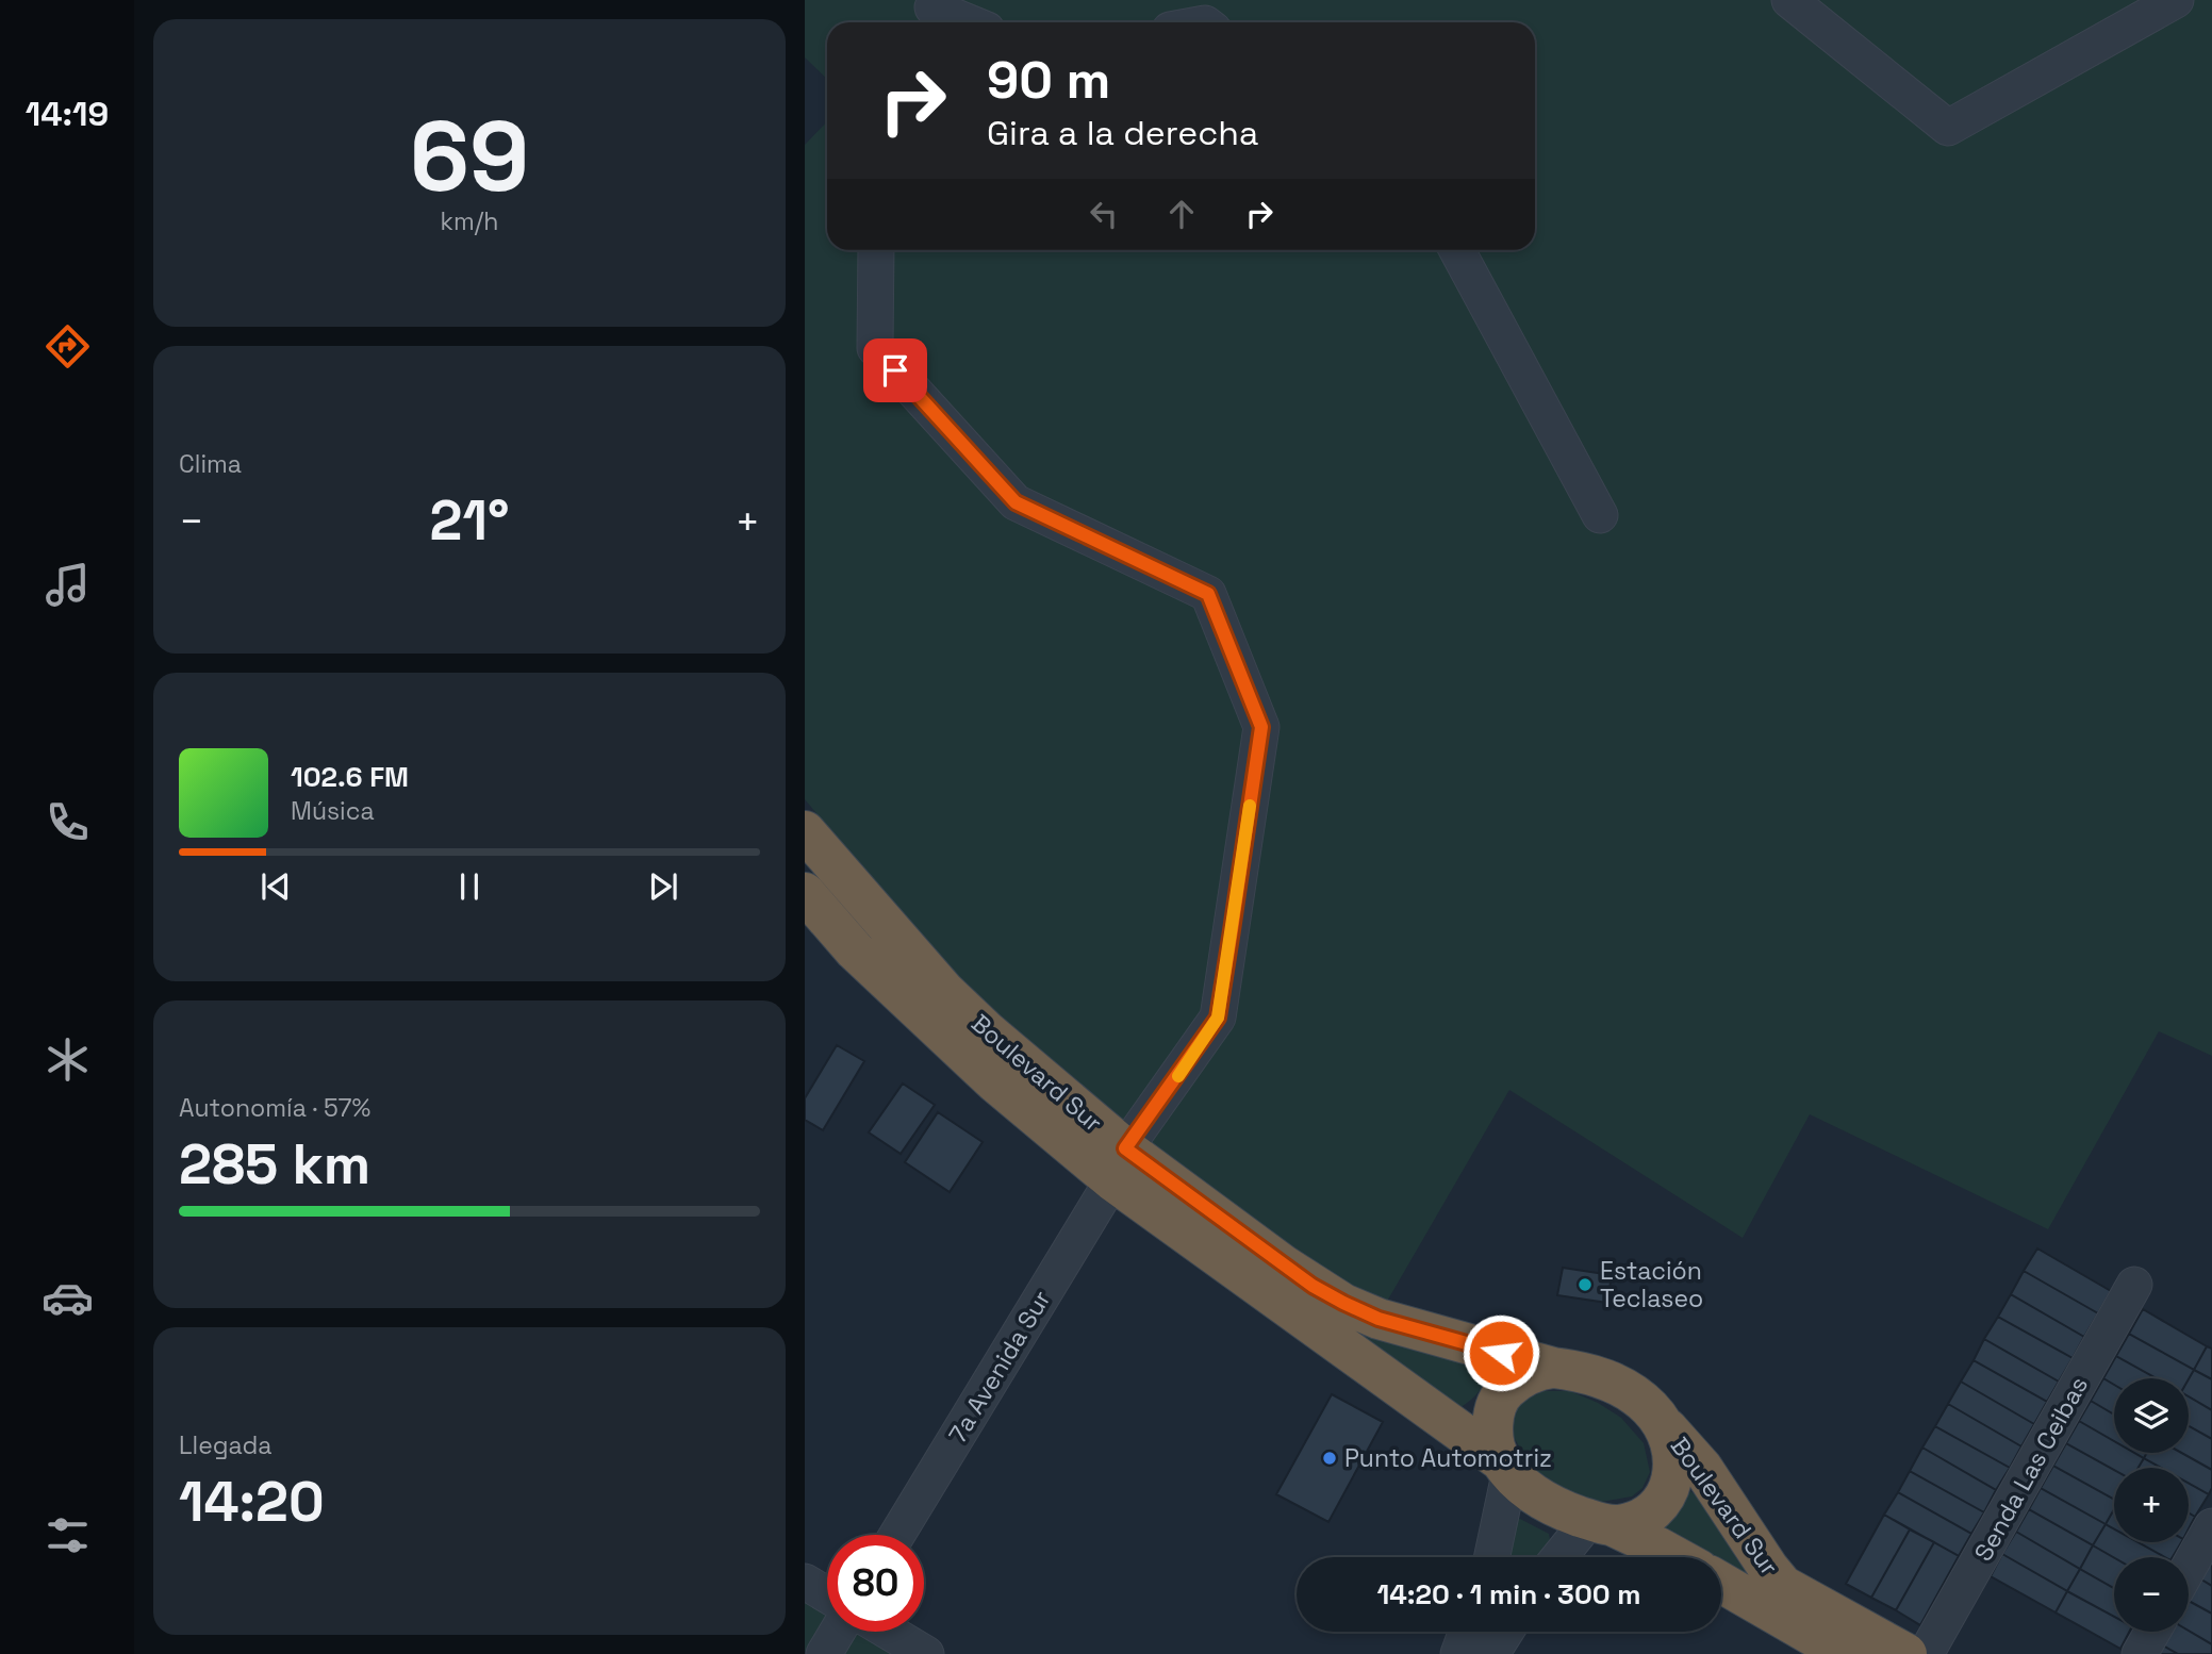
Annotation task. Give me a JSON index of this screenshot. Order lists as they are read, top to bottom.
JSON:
{
  "streets": {
    "highway": ["Boulevard Sur"],
    "street": ["7a Avenida Sur", "Senda Las Ceibas"]
  },
  "crossings": [
    ["Boulevard Sur", "7a Avenida Sur"]
  ],
  "places": ["Estación Teclaseo", "Punto Automotriz"],
  "page": {
    "tabs": "14:19",
    "tile": [
      ["69", "km/h"],
      "Clima",
      ["Autonomía · 57%", "285 km"],
      ["Llegada", "14:20"]
    ],
    "turn": ["90 m", "Gira a la derecha"],
    "heat": ["−", "21°", "+"],
    "song": ["102.6 FM", "Música"],
    "map_buttons": ["+", "−"],
    "limit": "80",
    "trip": "14:20 · 1 min · 300 m"
  }
}
